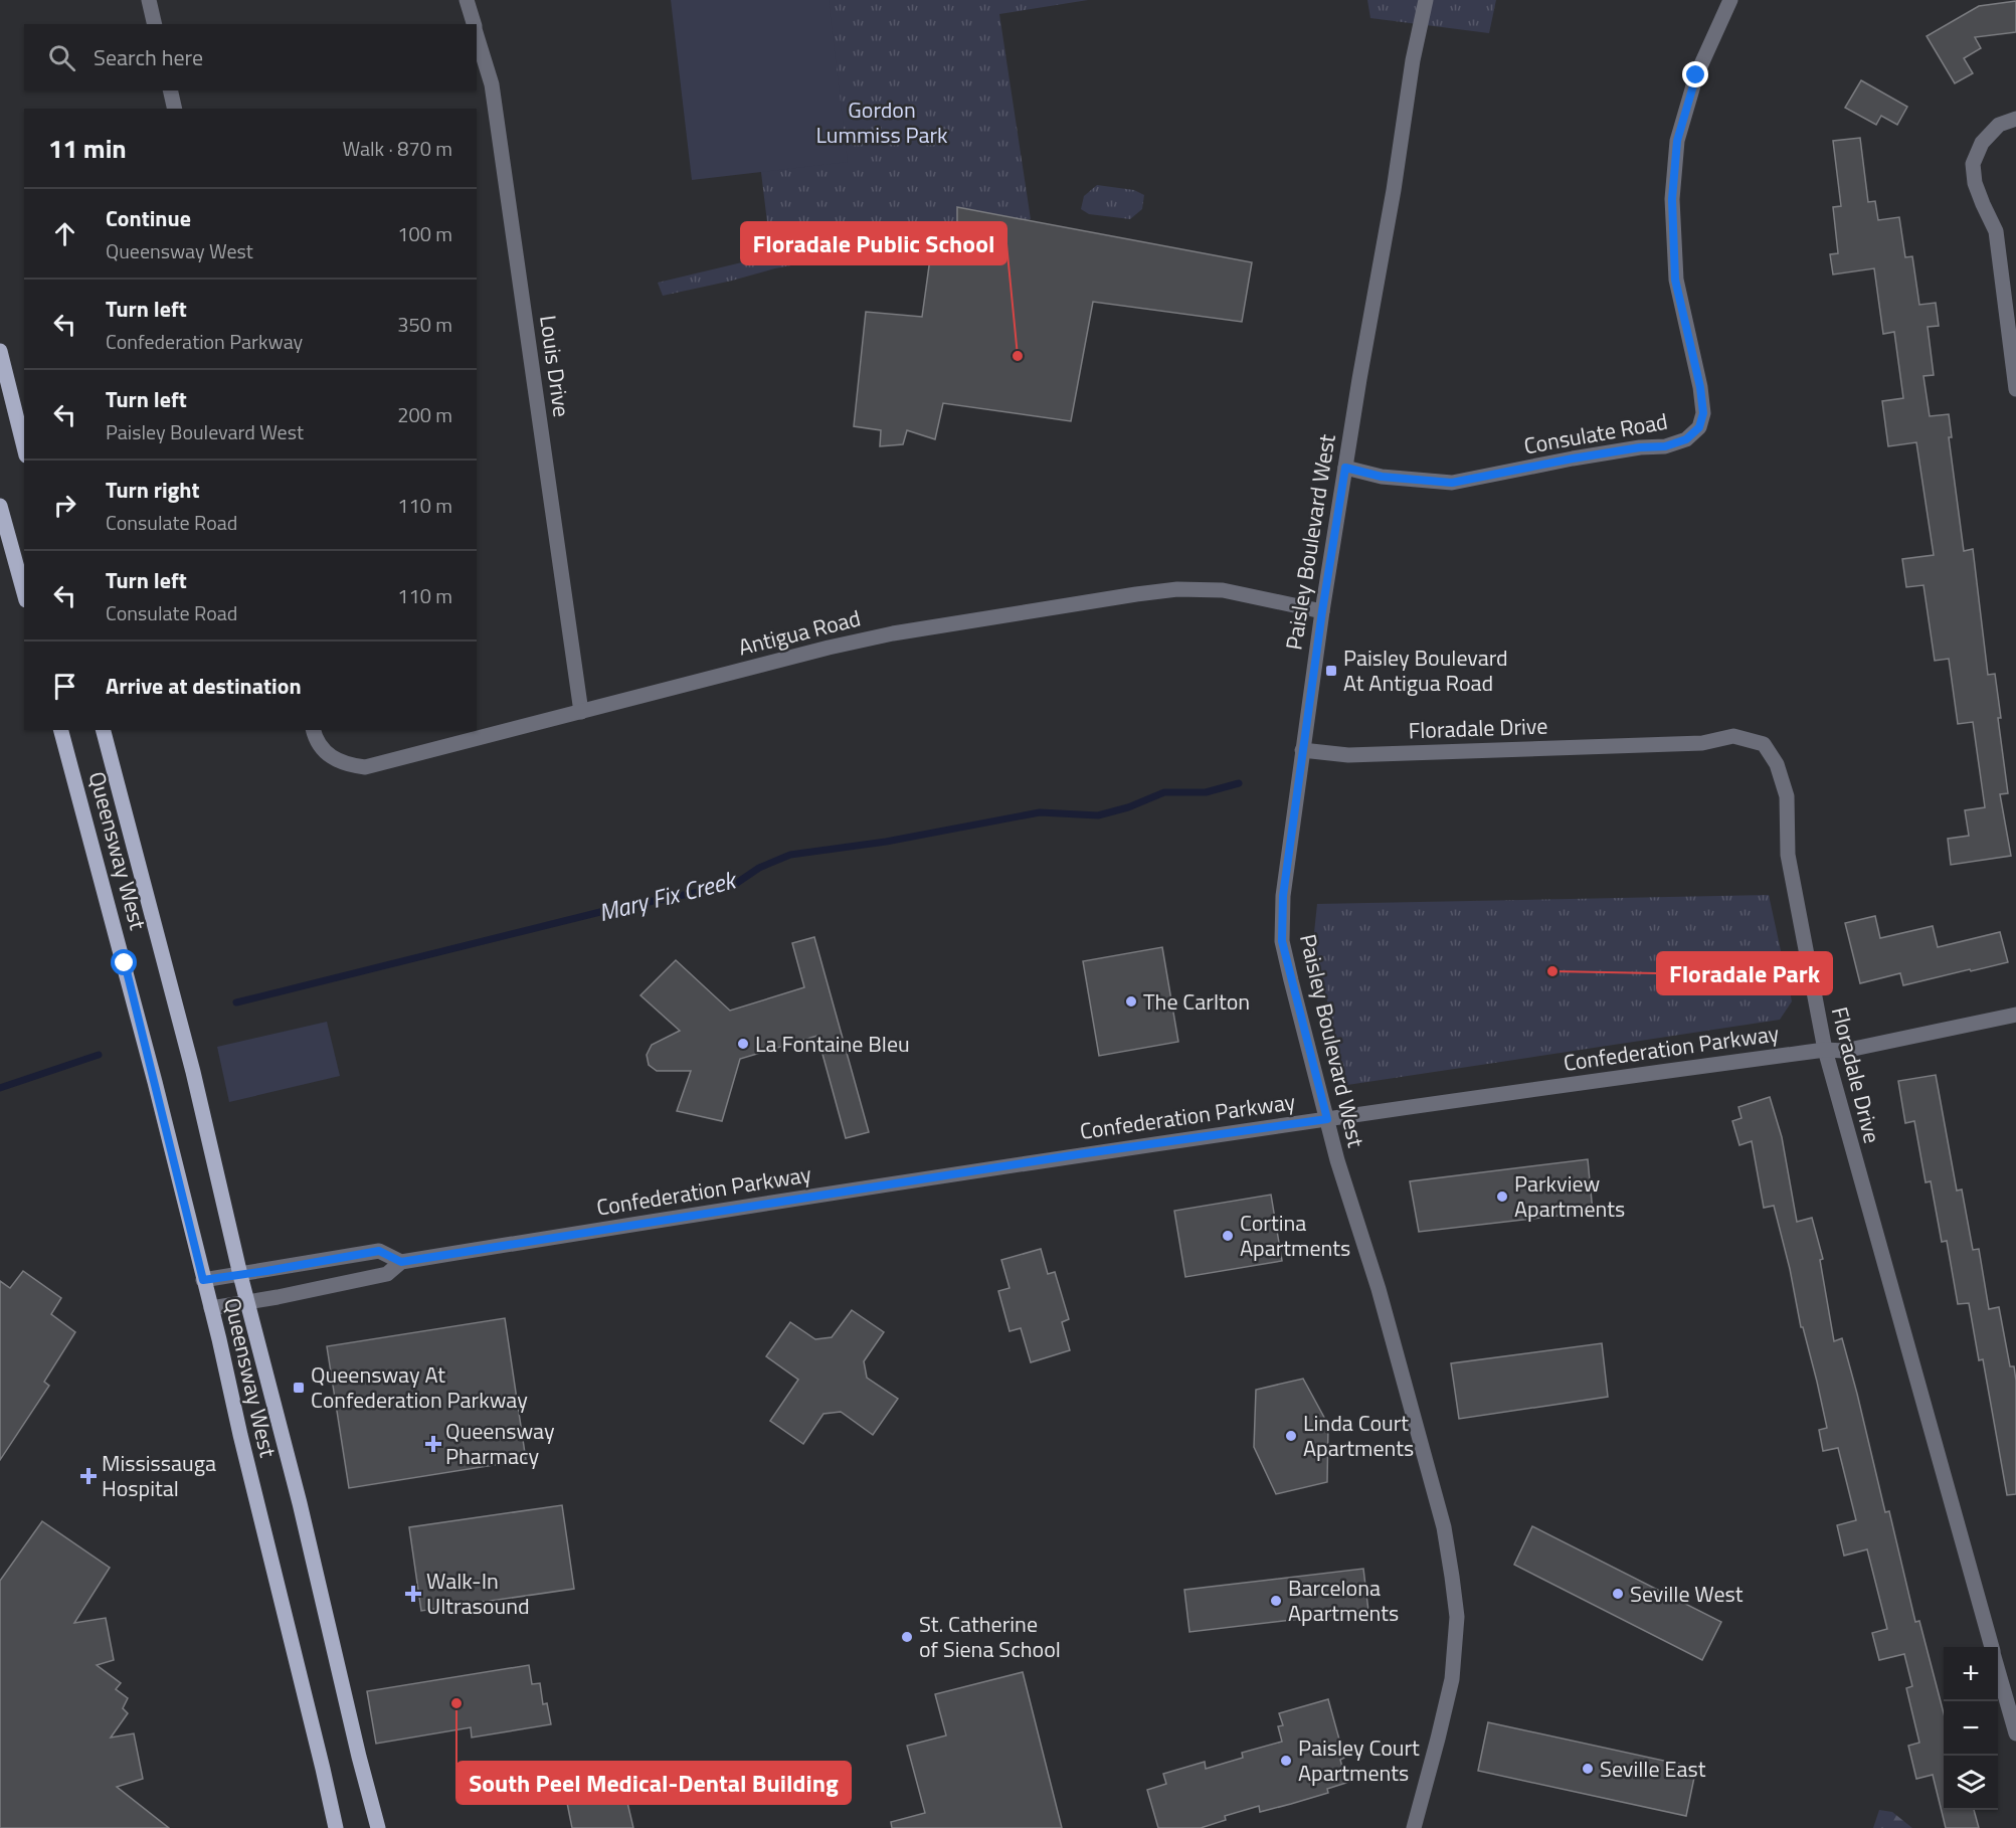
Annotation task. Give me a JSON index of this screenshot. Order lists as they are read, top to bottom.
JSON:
{
  "streets": {
    "main road": ["Queensway West"],
    "street": [
      "Louis Drive",
      "Consulate Road",
      "Paisley Boulevard West",
      "Antigua Road",
      "Floradale Drive",
      "Confederation Parkway"
    ]
  },
  "crossings": [
    ["Louis Drive", "Antigua Road"],
    ["Consulate Road", "Paisley Boulevard West"],
    ["Paisley Boulevard West", "Antigua Road"],
    ["Paisley Boulevard West", "Floradale Drive"],
    ["Paisley Boulevard West", "Confederation Parkway"],
    ["Floradale Drive", "Confederation Parkway"],
    ["Queensway West", "Confederation Parkway"]
  ],
  "water": ["Mary Fix Creek"],
  "parks": ["Gordon Lummiss Park"],
  "places": {
    "other": [
      "Floradale Public School",
      "Floradale Park",
      "The Carlton",
      "La Fontaine Bleu",
      "Parkview Apartments",
      "Cortina Apartments",
      "Linda Court Apartments",
      "Seville West",
      "Barcelona Apartments",
      "St. Catherine of Siena School",
      "South Peel Medical-Dental Building",
      "Paisley Court Apartments",
      "Seville East"
    ],
    "transit": ["Paisley Boulevard At Antigua Road", "Queensway At Confederation Parkway"],
    "health": ["Queensway Pharmacy", "Mississauga Hospital", "Walk-In Ultrasound"]
  },
  "page": {
    "search": "Search here",
    "heading": ["11 min", "Walk · 870 m"],
    "list": [
      ["Continue", "Queensway West", "100 m"],
      ["Turn left", "Confederation Parkway", "350 m"],
      ["Turn left", "Paisley Boulevard West", "200 m"],
      ["Turn right", "Consulate Road", "110 m"],
      ["Turn left", "Consulate Road", "110 m"],
      "Arrive at destination"
    ],
    "map_buttons": ["+", "−"]
  }
}
